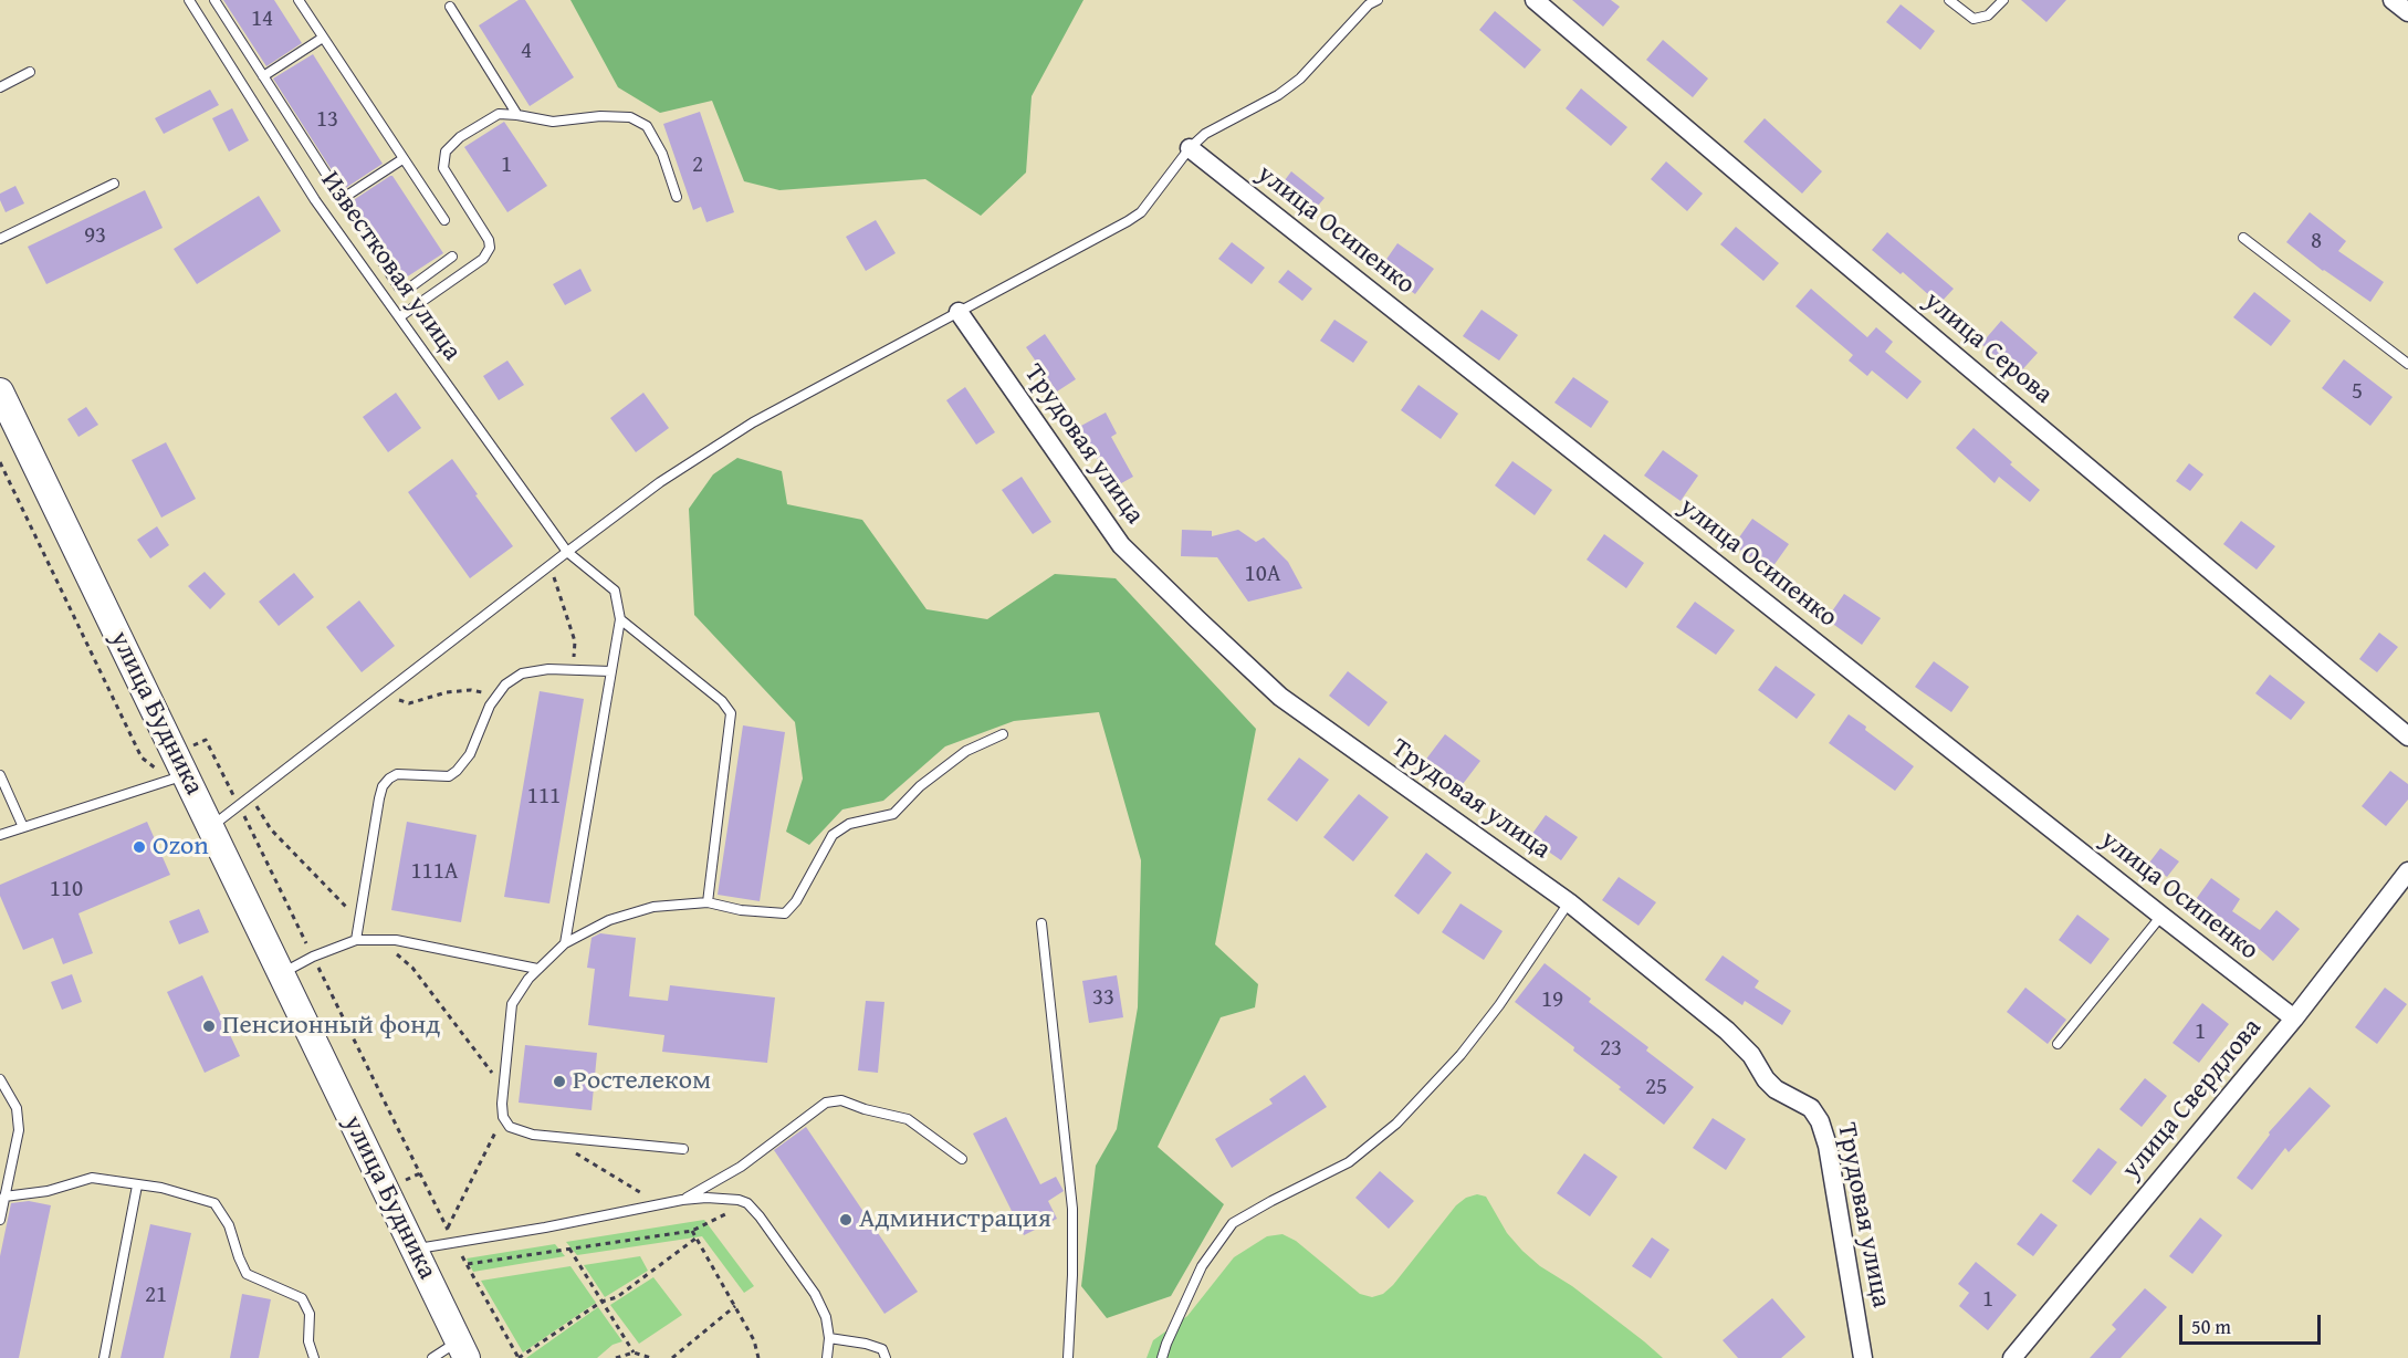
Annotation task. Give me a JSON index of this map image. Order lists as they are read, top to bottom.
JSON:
{
  "streets": {
    "main road": ["улица Будника"],
    "street": [
      "улица Осипенко",
      "улица Серова",
      "Трудовая улица",
      "улица Свердлова"
    ],
    "lane": ["Известковая улица"]
  },
  "crossings": [
    ["улица Осипенко", "улица Свердлова"]
  ],
  "places": [
    "Ozon",
    "Пенсионный фонд",
    "Ростелеком",
    "Администрация"
  ],
  "house_numbers": [
    "14",
    "4",
    "13",
    "1",
    "2",
    "93",
    "8",
    "5",
    "10А",
    "111",
    "111А",
    "110",
    "33",
    "19",
    "1",
    "23",
    "25",
    "21",
    "1"
  ],
  "scale_bar": "50 m"
}
